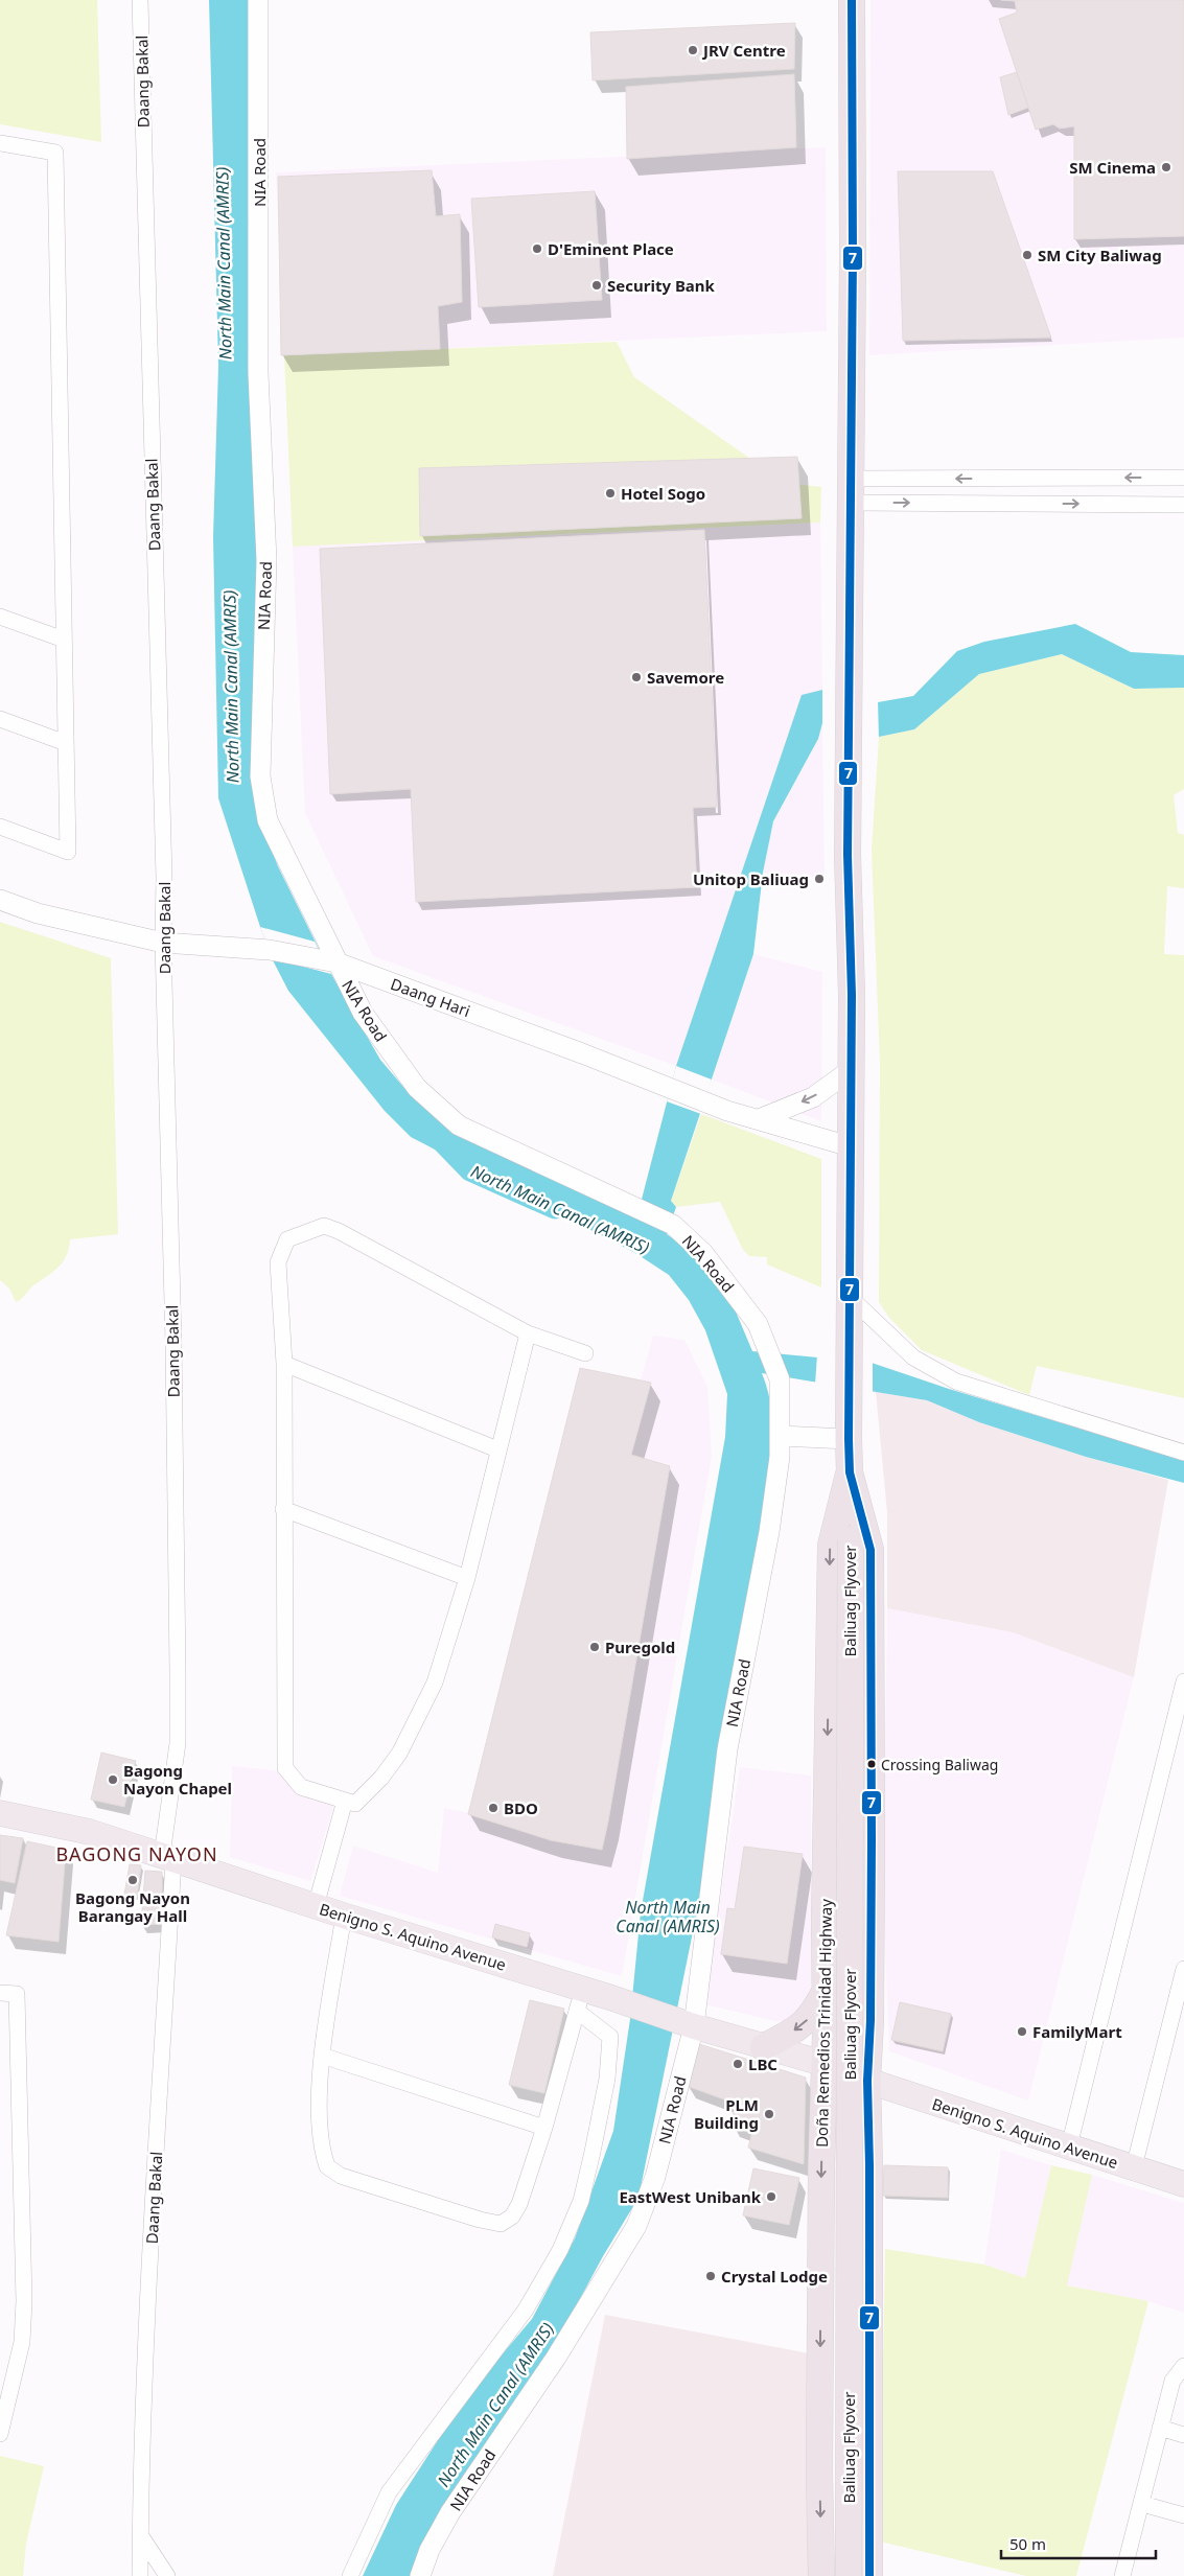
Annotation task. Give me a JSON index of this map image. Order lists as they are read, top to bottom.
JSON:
{
  "streets": {
    "highway": ["Baliuag Flyover", "Doña Remedios Trinidad Highway"],
    "main road": ["Benigno S. Aquino Avenue"],
    "street": ["Daang Bakal", "NIA Road", "Daang Hari"]
  },
  "crossings": [
    ["Daang Bakal", "Daang Hari"],
    ["Daang Bakal", "Benigno S. Aquino Avenue"],
    ["NIA Road", "Daang Hari"],
    ["NIA Road", "Benigno S. Aquino Avenue"],
    ["Daang Hari", "Doña Remedios Trinidad Highway"],
    ["Baliuag Flyover", "Doña Remedios Trinidad Highway"],
    ["Benigno S. Aquino Avenue", "Doña Remedios Trinidad Highway"]
  ],
  "districts": ["BAGONG NAYON"],
  "water": ["North Main Canal (AMRIS)"],
  "places": [
    "JRV Centre",
    "SM Cinema",
    "D'Eminent Place",
    "SM City Baliwag",
    "Security Bank",
    "Hotel Sogo",
    "Savemore",
    "Unitop Baliuag",
    "Puregold",
    "Crossing Baliwag",
    "Bagong Nayon Chapel",
    "BDO",
    "Bagong Nayon Barangay Hall",
    "FamilyMart",
    "LBC",
    "PLM Building",
    "EastWest Unibank",
    "Crystal Lodge"
  ],
  "lines": ["transit line 7"],
  "scale_bar": "50 m"
}
